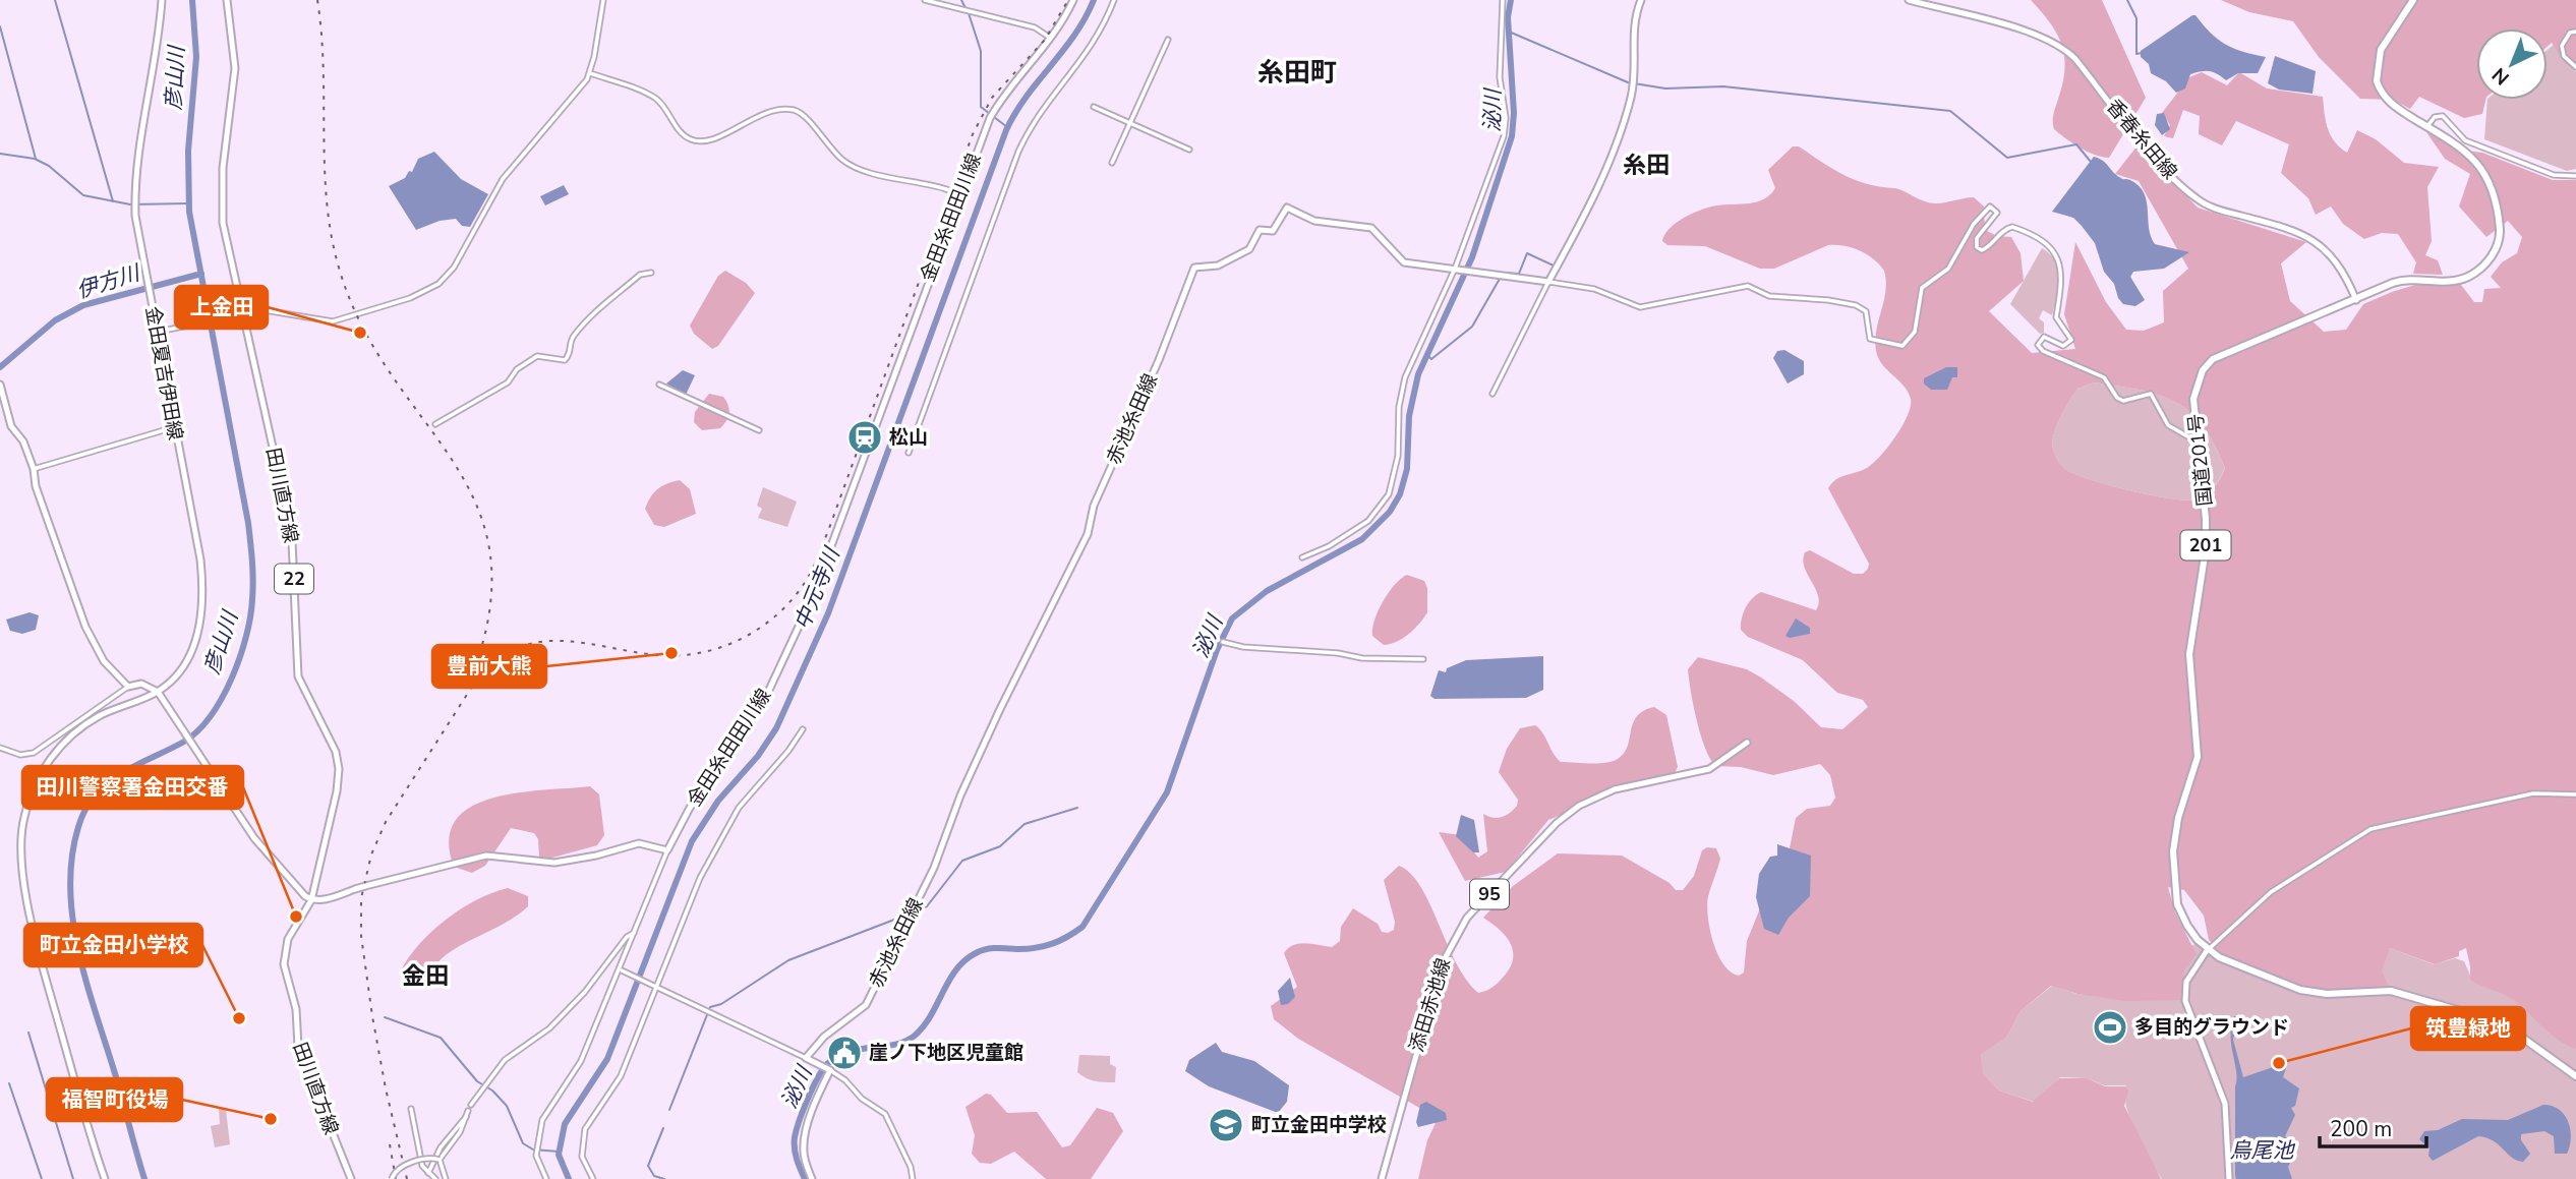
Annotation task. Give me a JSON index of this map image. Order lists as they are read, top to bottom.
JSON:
{
  "streets": {
    "highway": ["国道201号", "201"],
    "main road": [
      "香春糸田線",
      "金田糸田田川線",
      "金田夏吉伊田線",
      "赤池糸田線",
      "田川直方線",
      "22",
      "95",
      "添田赤池線"
    ]
  },
  "crossings": [
    ["香春糸田線", "国道201号"]
  ],
  "districts": ["糸田町", "糸田", "金田"],
  "water": [
    "彦山川",
    "泌川",
    "伊方川",
    "中元寺川",
    "烏尾池"
  ],
  "places": {
    "other": [
      "上金田",
      "豊前大熊",
      "田川警察署金田交番",
      "町立金田小学校",
      "筑豊緑地",
      "福智町役場"
    ],
    "station": ["松山"],
    "sports": ["多目的グラウンド"],
    "public building": ["崖ノ下地区児童館"],
    "school or university": ["町立金田中学校"]
  },
  "scale_bar": "200 m",
  "north": "bottom left"
}
